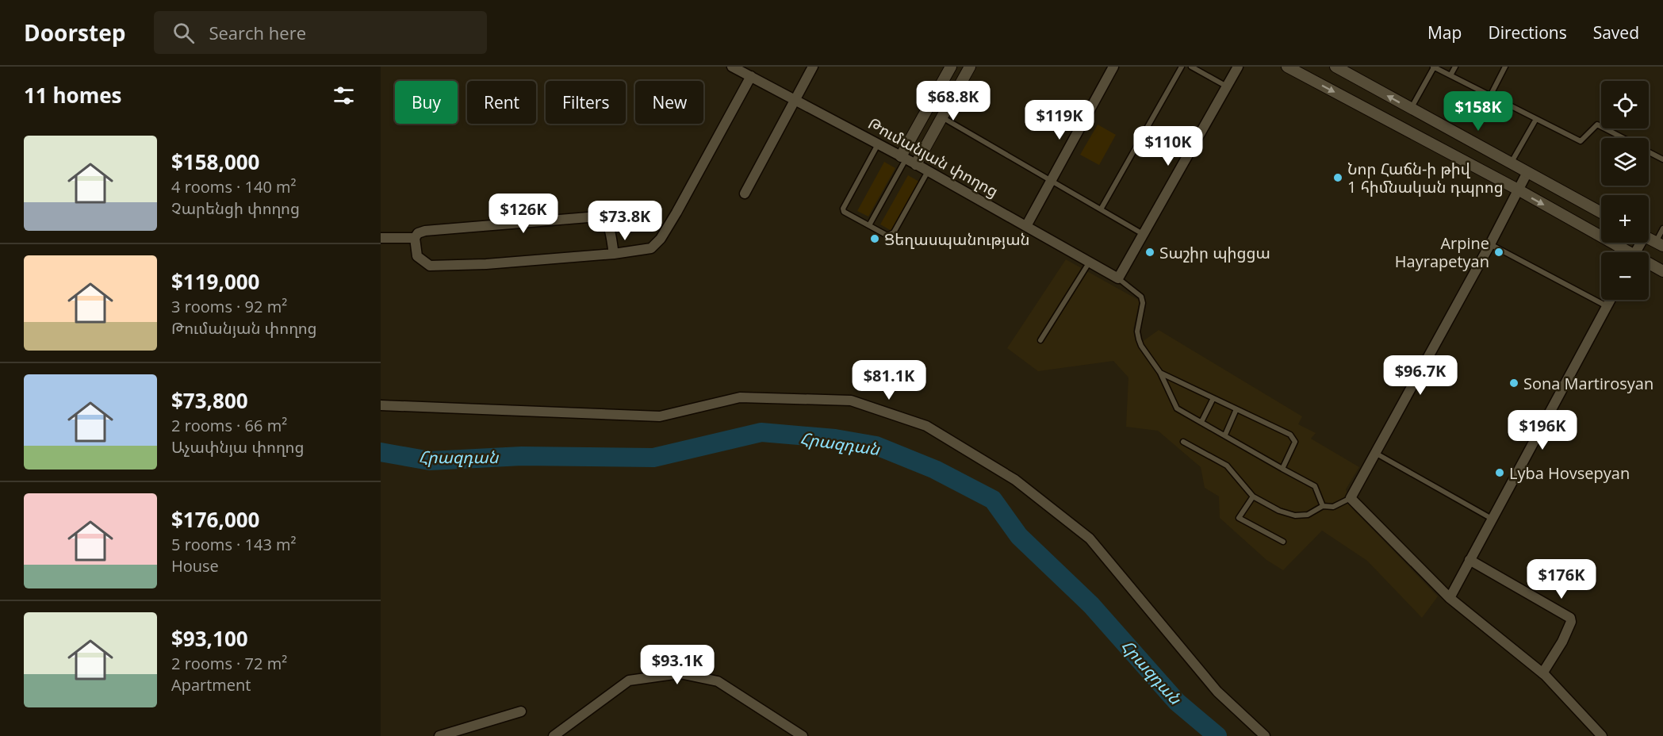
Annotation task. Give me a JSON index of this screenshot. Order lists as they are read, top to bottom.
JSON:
{
  "streets": {
    "street": ["Թումանյան փողոց"]
  },
  "water": ["Հրազդան"],
  "places": [
    "Նոր Հաճն-ի թիվ 1 հիմնական դպրոց",
    "Ցեղասպանության",
    "Տաշիր պիցցա",
    "Arpine Hayrapetyan",
    "Sona Martirosyan",
    "Lyba Hovsepyan"
  ],
  "page": {
    "header": "Doorstep",
    "search": "Search here",
    "nav": ["Map", "Directions", "Saved"],
    "heading": "11 homes",
    "map_buttons": ["+", "−"],
    "price": [
      "$68.8K",
      "$158K",
      "$119K",
      "$110K",
      "$126K",
      "$73.8K",
      "$96.7K",
      "$81.1K",
      "$196K",
      "$176K",
      "$93.1K"
    ],
    "chip": [
      "Buy",
      "Rent",
      "Filters",
      "New"
    ],
    "list": [
      {
        "name": "$158,000",
        "note": "4 rooms · 140 m² · Չարենցի փողոց"
      },
      {
        "name": "$119,000",
        "note": "3 rooms · 92 m² · Թումանյան փողոց"
      },
      {
        "name": "$73,800",
        "note": "2 rooms · 66 m² · Աչափնյա փողոց"
      },
      {
        "name": "$176,000",
        "note": "5 rooms · 143 m² · House"
      },
      {
        "name": "$93,100",
        "note": "2 rooms · 72 m² · Apartment"
      }
    ]
  }
}
